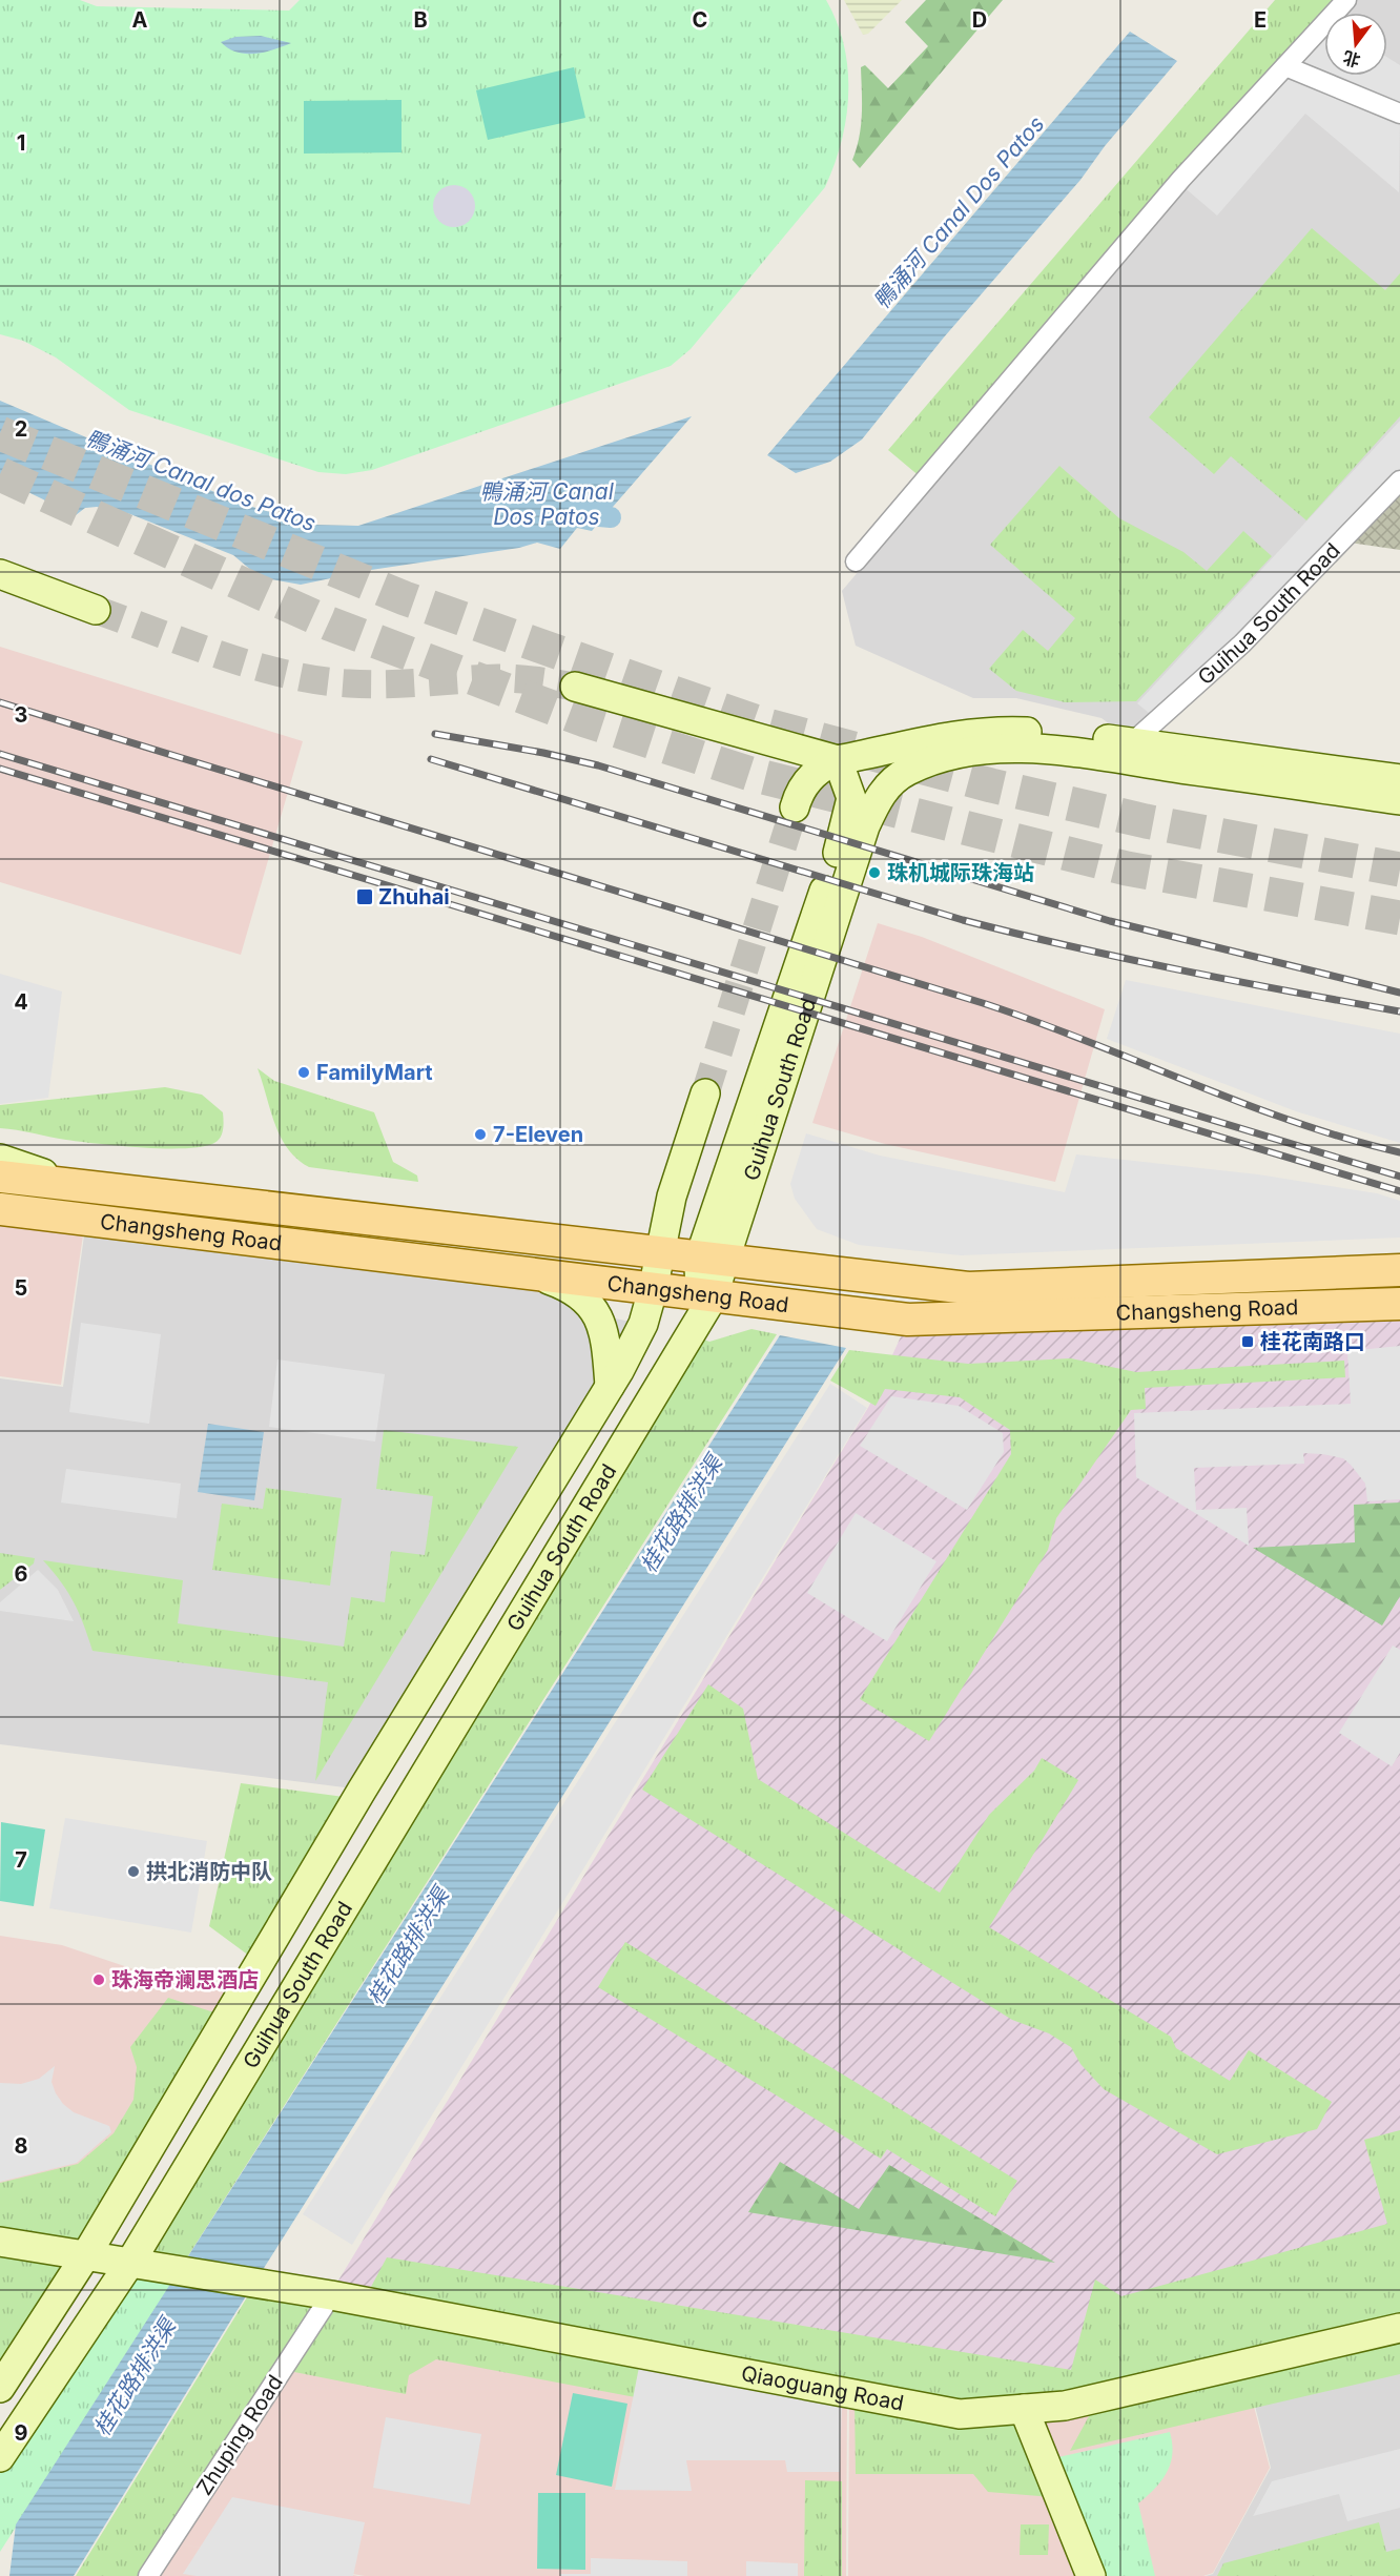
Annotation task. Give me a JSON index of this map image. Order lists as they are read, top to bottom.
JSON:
{
  "streets": {
    "main road": ["Guihua South Road", "Changsheng Road", "Qiaoguang Road"],
    "street": ["Zhuping Road"]
  },
  "crossings": [
    ["Guihua South Road", "Changsheng Road"],
    ["Guihua South Road", "Qiaoguang Road"],
    ["Qiaoguang Road", "Zhuping Road"]
  ],
  "water": ["鴨涌河 Canal Dos Patos", "鴨涌河 Canal dos Patos", "桂花路排洪渠"],
  "places": {
    "other": [
      "珠机城际珠海站",
      "FamilyMart",
      "7-Eleven",
      "拱北消防中队",
      "珠海帝澜思酒店"
    ],
    "transit": ["Zhuhai", "桂花南路口"]
  },
  "north": "bottom",
  "grid": {
    "columns": [
      "A",
      "B",
      "C",
      "D",
      "E"
    ],
    "rows": [
      "1",
      "2",
      "3",
      "4",
      "5",
      "6",
      "7",
      "8",
      "9"
    ]
  }
}
